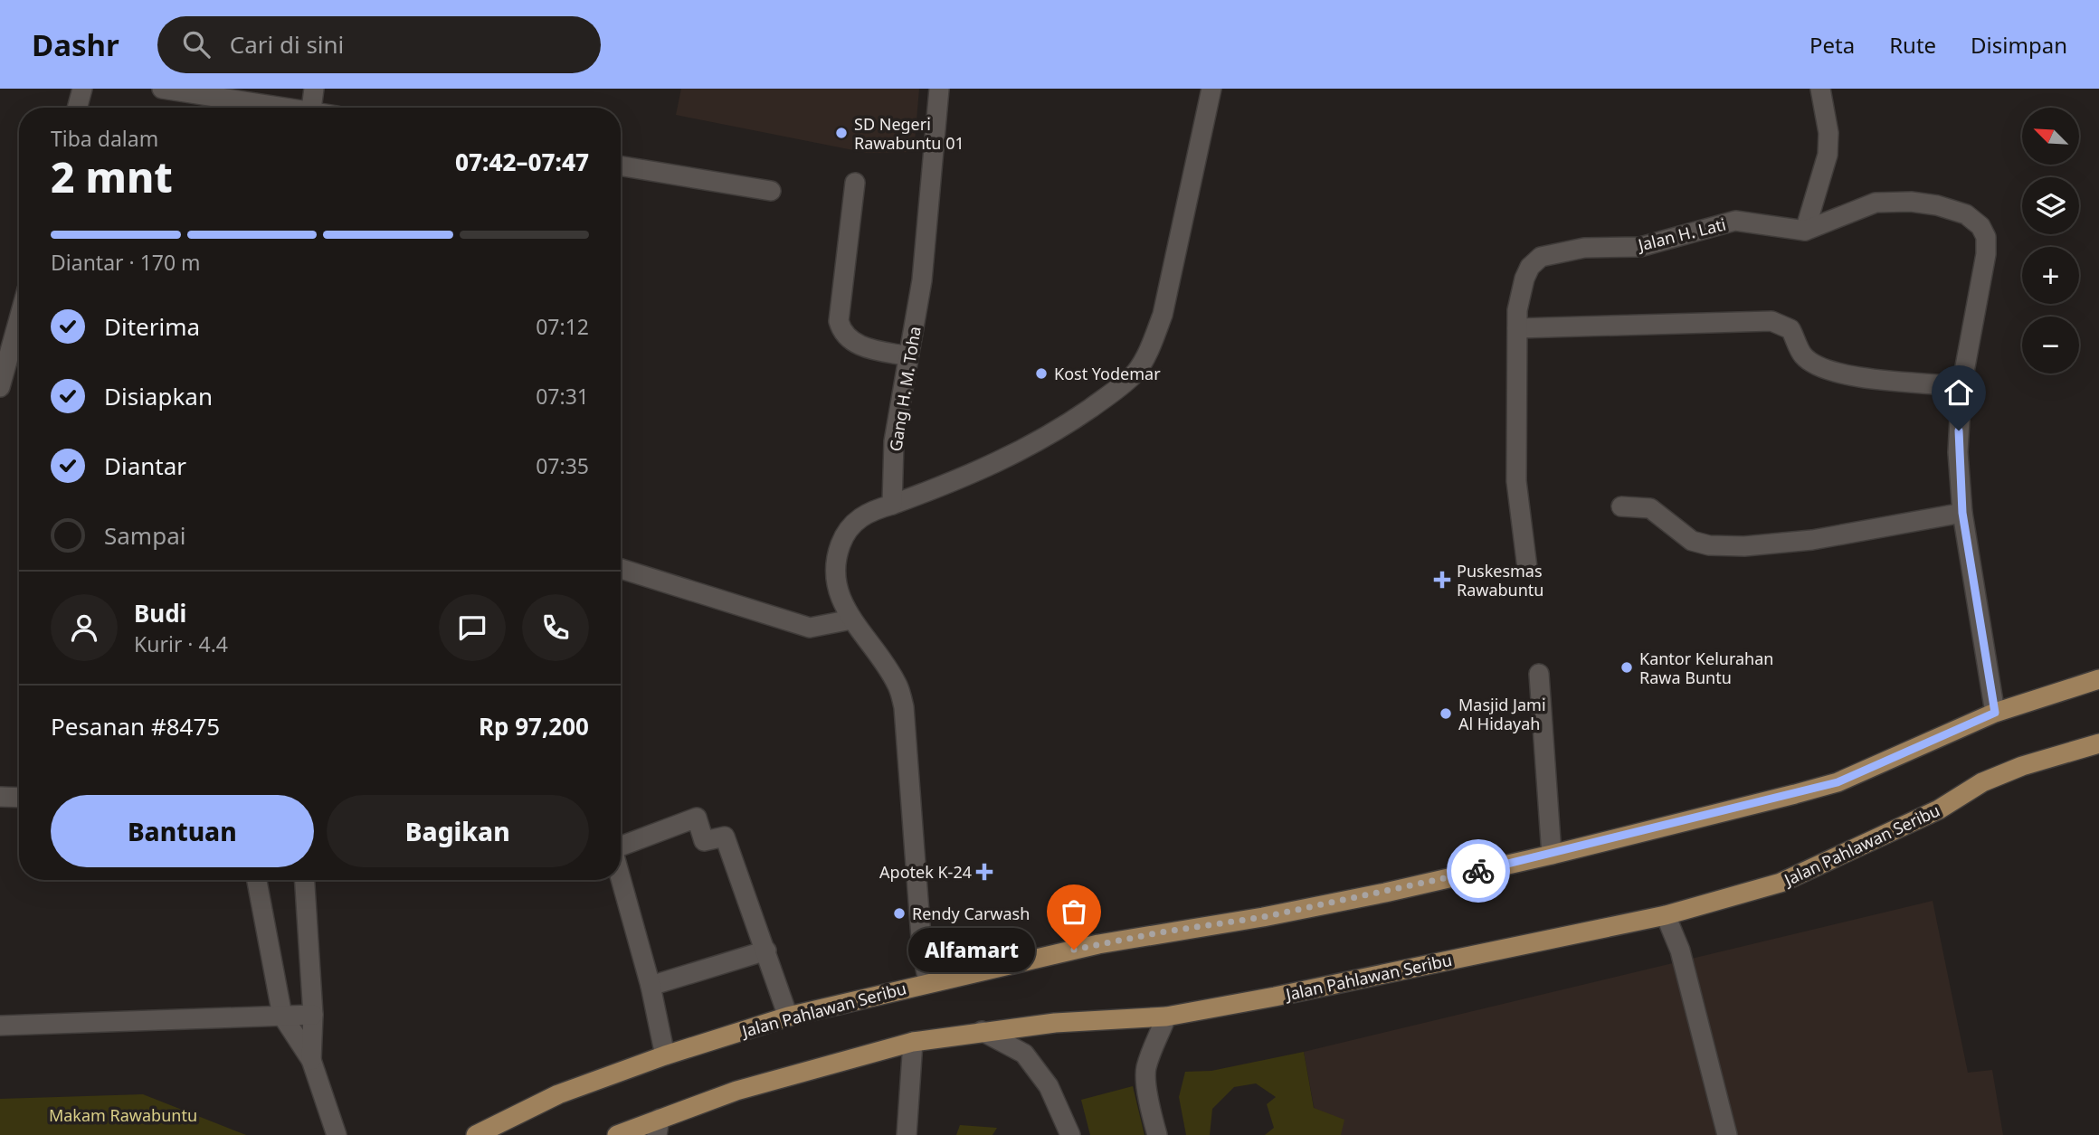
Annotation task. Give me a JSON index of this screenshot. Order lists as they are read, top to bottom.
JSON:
{
  "streets": {
    "main road": ["Jalan Pahlawan Seribu"],
    "street": ["Jalan H. Lati", "Gang H. M. Toha"]
  },
  "crossings": [
    ["Jalan H. Lati", "Jalan Pahlawan Seribu"]
  ],
  "parks": ["Makam Rawabuntu"],
  "places": {
    "other": [
      "SD Negeri Rawabuntu 01",
      "Kost Yodemar",
      "Kantor Kelurahan Rawa Buntu",
      "Masjid Jami Al Hidayah",
      "Rendy Carwash",
      "Alfamart"
    ],
    "health": ["Puskesmas Rawabuntu", "Apotek K-24"]
  },
  "north": "top left",
  "page": {
    "header": "Dashr",
    "search": "Cari di sini",
    "nav": ["Peta", "Rute", "Disimpan"],
    "map_buttons": ["+", "−"],
    "heading": ["2 mnt", "Tiba dalam", "07:42–07:47"],
    "panel": [
      "Budi",
      "Kurir · 4.4",
      "Pesanan #8475",
      "Rp 97,200"
    ],
    "bar": "Diantar · 170 m",
    "list": [
      ["Diterima", "07:12"],
      ["Disiapkan", "07:31"],
      ["Diantar", "07:35"],
      "Sampai"
    ],
    "buttons": ["Bantuan", "Bagikan"],
    "bubble": "Alfamart"
  }
}
